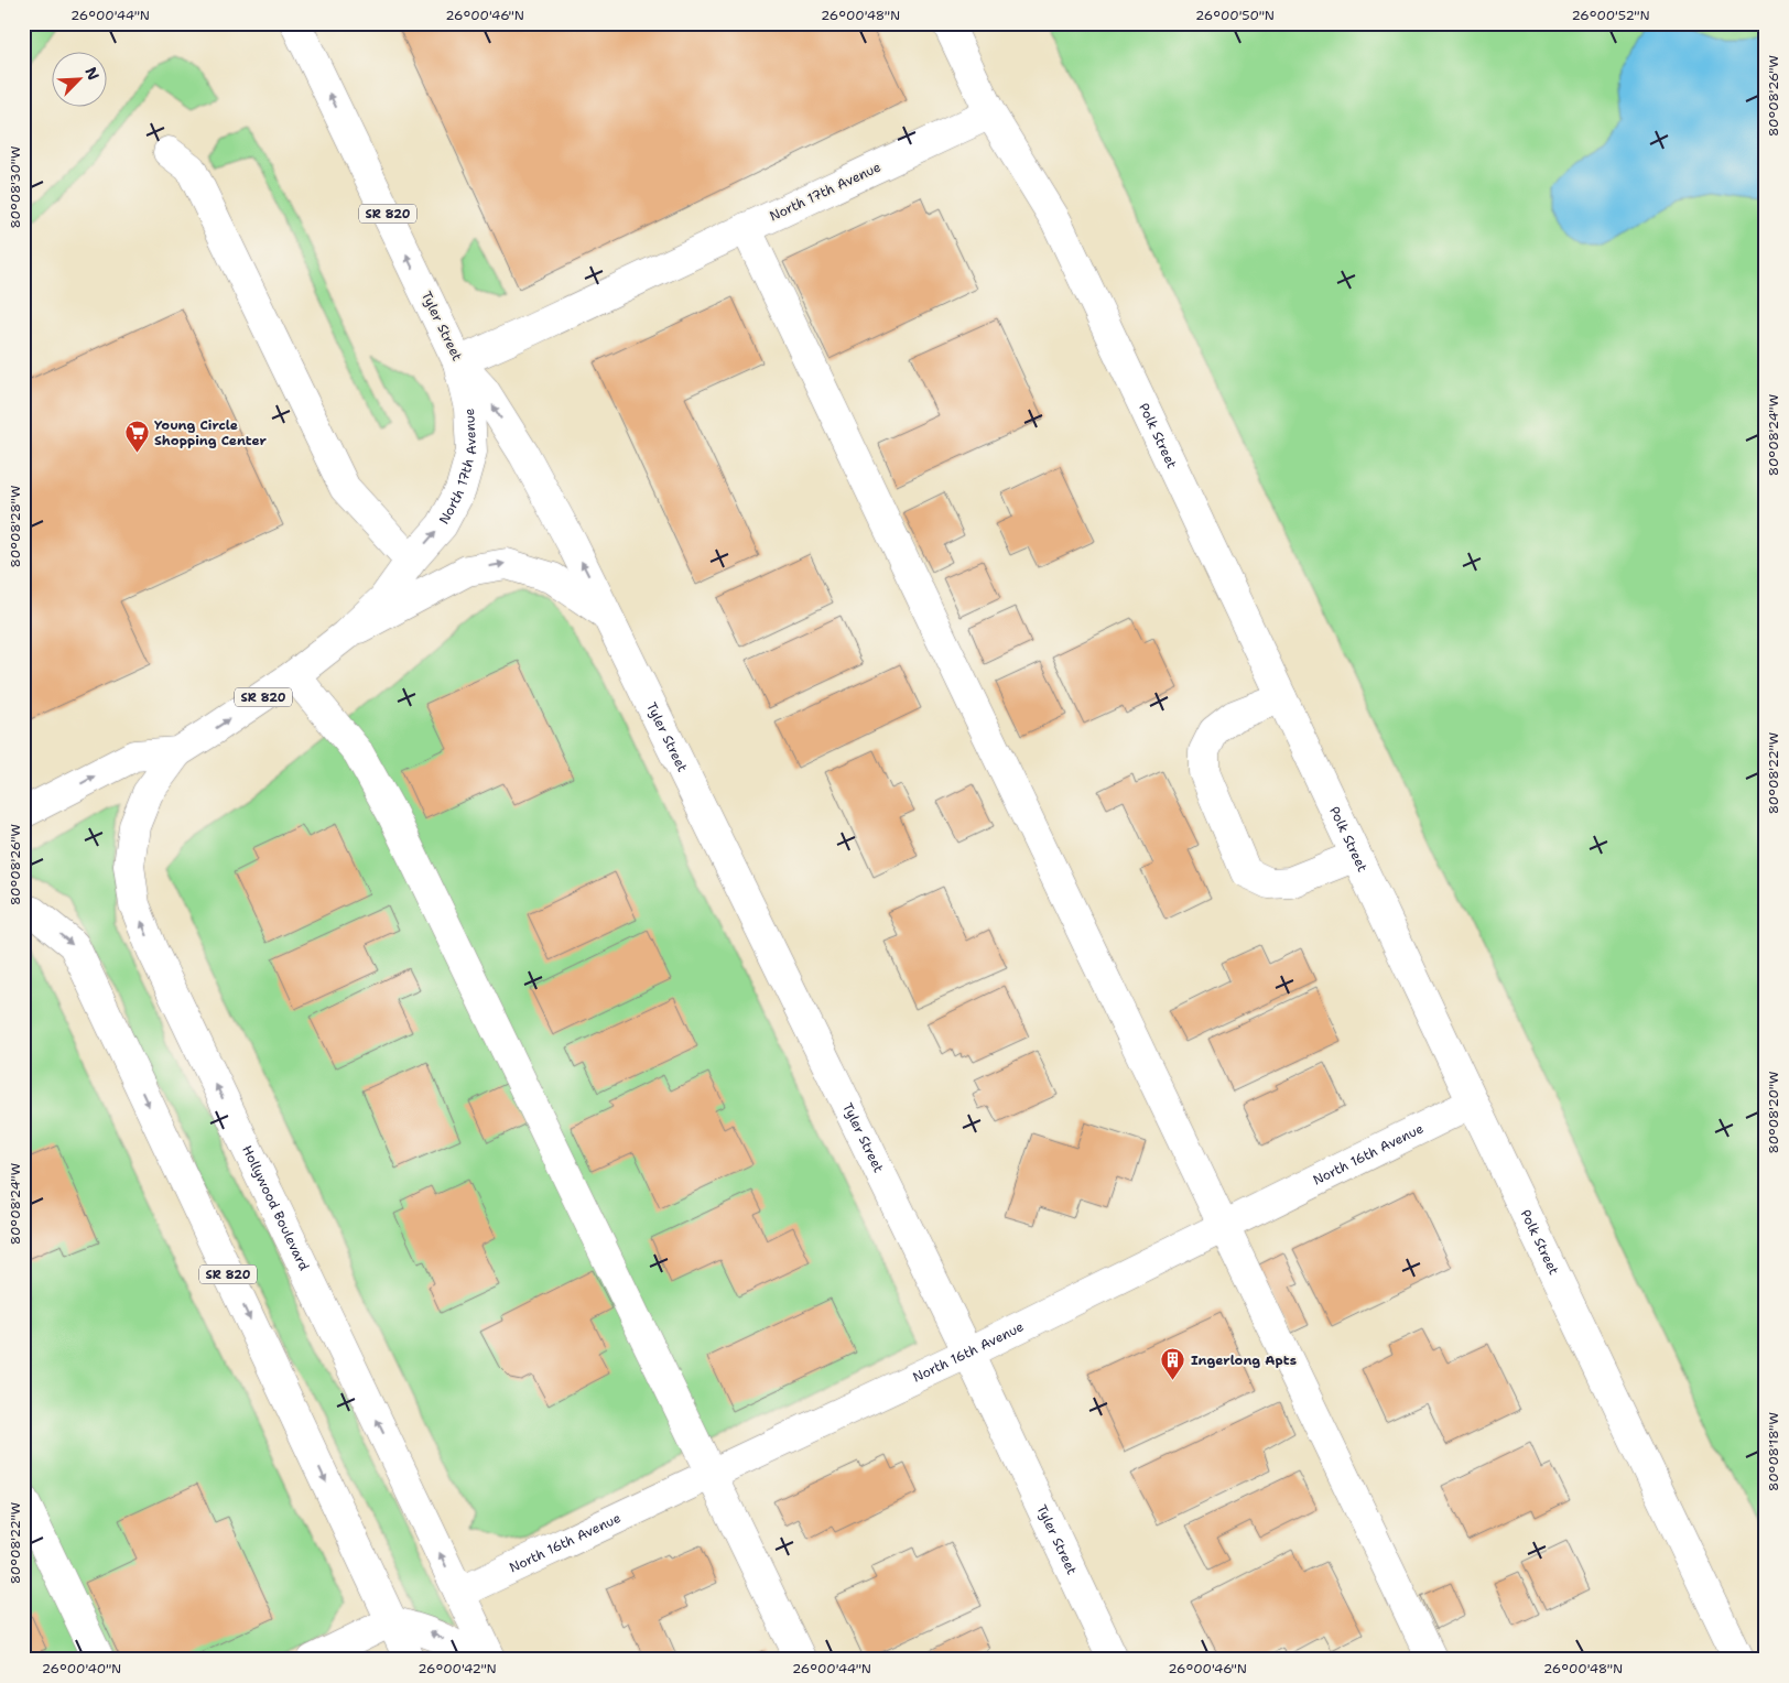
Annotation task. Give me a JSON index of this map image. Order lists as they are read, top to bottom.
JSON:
{
  "streets": {
    "street": [
      "North 17th Avenue",
      "SR 820",
      "Tyler Street",
      "Polk Street",
      "North 16th Avenue",
      "Hollywood Boulevard"
    ]
  },
  "crossings": [
    ["North 17th Avenue", "Tyler Street"],
    ["North 17th Avenue", "Polk Street"],
    ["North 17th Avenue", "Hollywood Boulevard"],
    ["Tyler Street", "North 16th Avenue"],
    ["Polk Street", "North 16th Avenue"],
    ["North 16th Avenue", "Hollywood Boulevard"]
  ],
  "one_way": ["North 17th Avenue"],
  "places": {
    "supermarket": ["Young Circle Shopping Center"],
    "building": ["Ingerlong Apts"]
  },
  "north": "top right",
  "coordinates": [
    "26°00'44\"N",
    "26°00'46\"N",
    "26°00'48\"N",
    "26°00'50\"N",
    "26°00'52\"N",
    "80°08'26\"W",
    "80°08'30\"W",
    "80°08'24\"W",
    "80°08'28\"W",
    "80°08'22\"W",
    "80°08'20\"W",
    "80°08'18\"W",
    "26°00'40\"N",
    "26°00'42\"N"
  ]
}
